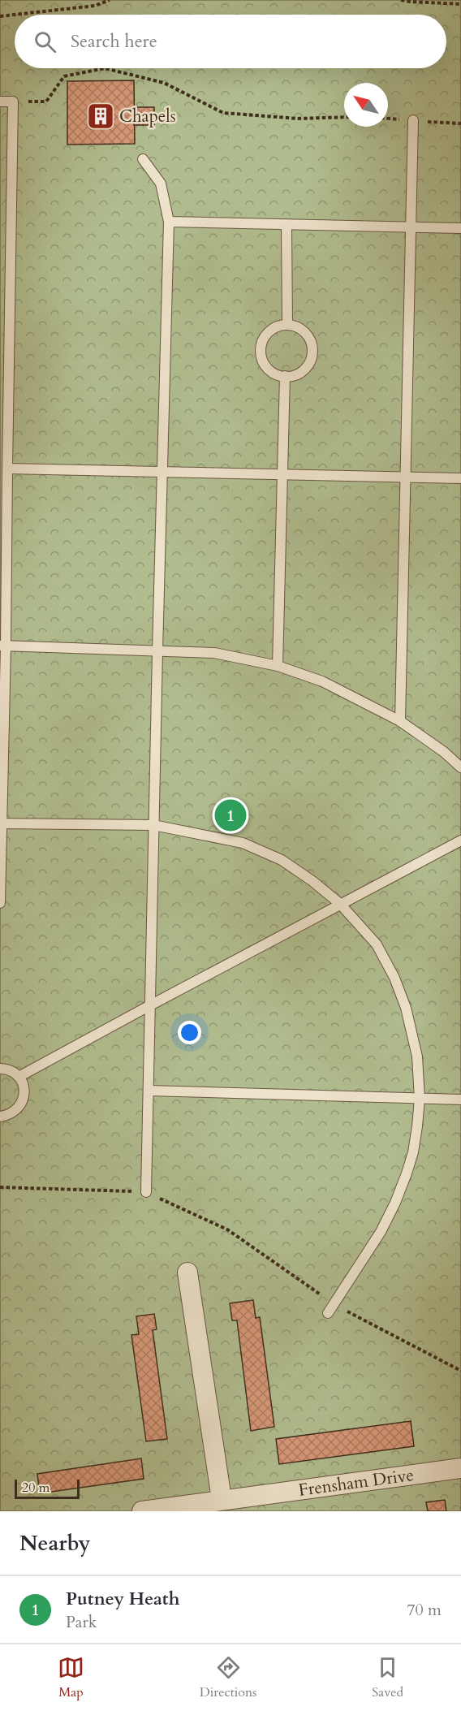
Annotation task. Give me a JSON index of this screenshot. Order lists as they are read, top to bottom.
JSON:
{
  "streets": {
    "street": ["Frensham Drive"]
  },
  "places": {
    "building": ["Chapels"]
  },
  "scale_bar": "20 m",
  "north": "top left",
  "page": {
    "search": "Search here",
    "pins": "1",
    "scale": "20 m",
    "heading": "Nearby",
    "list": [
      {
        "mark": "1",
        "name": "Putney Heath",
        "note": "Park",
        "value": "70 m"
      }
    ],
    "nav": ["Map", "Directions", "Saved"]
  }
}
